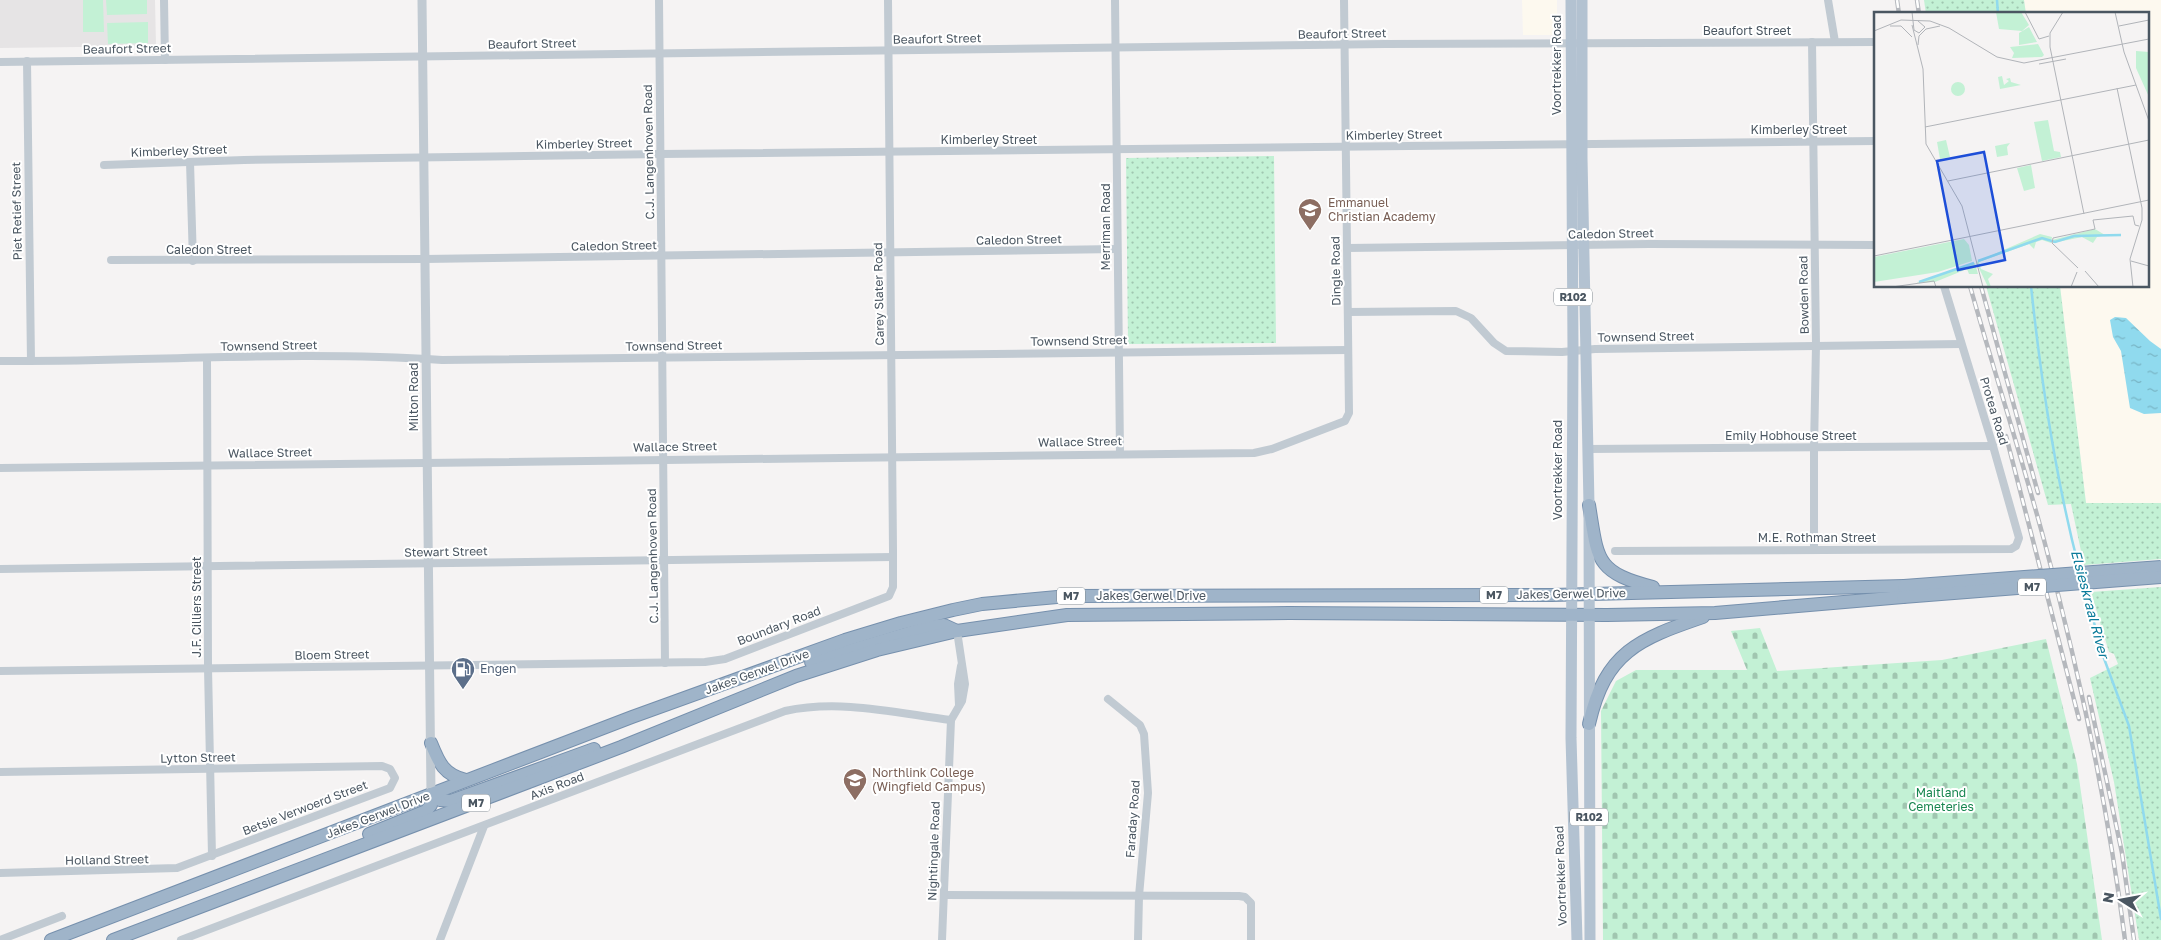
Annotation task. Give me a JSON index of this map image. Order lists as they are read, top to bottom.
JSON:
{
  "streets": {
    "highway": ["M7", "Jakes Gerwel Drive"],
    "main road": ["Voortrekker Road", "R102"],
    "street": [
      "Beaufort Street",
      "Kimberley Street",
      "C.J. Langenhoven Road",
      "Piet Retief Street",
      "Merriman Road",
      "Caledon Street",
      "Dingle Road",
      "Carey Slater Road",
      "Bowden Road",
      "Townsend Street",
      "Milton Road",
      "Protea Road",
      "Emily Hobhouse Street",
      "Wallace Street",
      "M.E. Rothman Street",
      "Stewart Street",
      "J.F. Cilliers Street",
      "Boundary Road",
      "Bloem Street",
      "Lytton Street",
      "Axis Road",
      "Betsie Verwoerd Street",
      "Faraday Road",
      "Nightingale Road",
      "Holland Street"
    ]
  },
  "crossings": [
    ["Beaufort Street", "Voortrekker Road"],
    ["Beaufort Street", "C.J. Langenhoven Road"],
    ["Beaufort Street", "Piet Retief Street"],
    ["Beaufort Street", "Merriman Road"],
    ["Beaufort Street", "Dingle Road"],
    ["Beaufort Street", "Carey Slater Road"],
    ["Beaufort Street", "Bowden Road"],
    ["Beaufort Street", "Milton Road"],
    ["Voortrekker Road", "Kimberley Street"],
    ["Voortrekker Road", "Caledon Street"],
    ["Voortrekker Road", "Townsend Street"],
    ["Voortrekker Road", "Emily Hobhouse Street"],
    ["Voortrekker Road", "Jakes Gerwel Drive"],
    ["Kimberley Street", "C.J. Langenhoven Road"],
    ["Kimberley Street", "Merriman Road"],
    ["Kimberley Street", "Dingle Road"],
    ["Kimberley Street", "Carey Slater Road"],
    ["Kimberley Street", "Bowden Road"],
    ["Kimberley Street", "Milton Road"],
    ["C.J. Langenhoven Road", "Caledon Street"],
    ["C.J. Langenhoven Road", "Townsend Street"],
    ["C.J. Langenhoven Road", "Wallace Street"],
    ["C.J. Langenhoven Road", "Stewart Street"],
    ["C.J. Langenhoven Road", "Boundary Road"],
    ["C.J. Langenhoven Road", "Bloem Street"],
    ["Piet Retief Street", "Townsend Street"],
    ["Merriman Road", "Caledon Street"],
    ["Merriman Road", "Townsend Street"],
    ["Merriman Road", "Wallace Street"],
    ["Caledon Street", "Dingle Road"],
    ["Caledon Street", "Carey Slater Road"],
    ["Caledon Street", "Bowden Road"],
    ["Caledon Street", "Milton Road"],
    ["Dingle Road", "Townsend Street"],
    ["Dingle Road", "Wallace Street"],
    ["Carey Slater Road", "Townsend Street"],
    ["Carey Slater Road", "Wallace Street"],
    ["Carey Slater Road", "Stewart Street"],
    ["Carey Slater Road", "Boundary Road"],
    ["Bowden Road", "Townsend Street"],
    ["Bowden Road", "Emily Hobhouse Street"],
    ["Bowden Road", "M.E. Rothman Street"],
    ["Townsend Street", "Milton Road"],
    ["Townsend Street", "Protea Road"],
    ["Townsend Street", "J.F. Cilliers Street"],
    ["Milton Road", "Wallace Street"],
    ["Milton Road", "Stewart Street"],
    ["Milton Road", "Jakes Gerwel Drive"],
    ["Milton Road", "Bloem Street"],
    ["Protea Road", "Emily Hobhouse Street"],
    ["Protea Road", "M.E. Rothman Street"],
    ["Wallace Street", "J.F. Cilliers Street"],
    ["Stewart Street", "J.F. Cilliers Street"],
    ["Jakes Gerwel Drive", "Nightingale Road"],
    ["J.F. Cilliers Street", "Bloem Street"],
    ["J.F. Cilliers Street", "Lytton Street"],
    ["J.F. Cilliers Street", "Betsie Verwoerd Street"],
    ["J.F. Cilliers Street", "Holland Street"],
    ["Boundary Road", "Bloem Street"],
    ["Lytton Street", "Betsie Verwoerd Street"],
    ["Axis Road", "Nightingale Road"],
    ["Betsie Verwoerd Street", "Holland Street"]
  ],
  "water": ["Elsieskraal River"],
  "parks": ["Maitland Cemeteries"],
  "places": {
    "school or university": ["Emmanuel Christian Academy", "Northlink College (Wingfield Campus)"],
    "fuel station": ["Engen"]
  },
  "north": "left"
}
